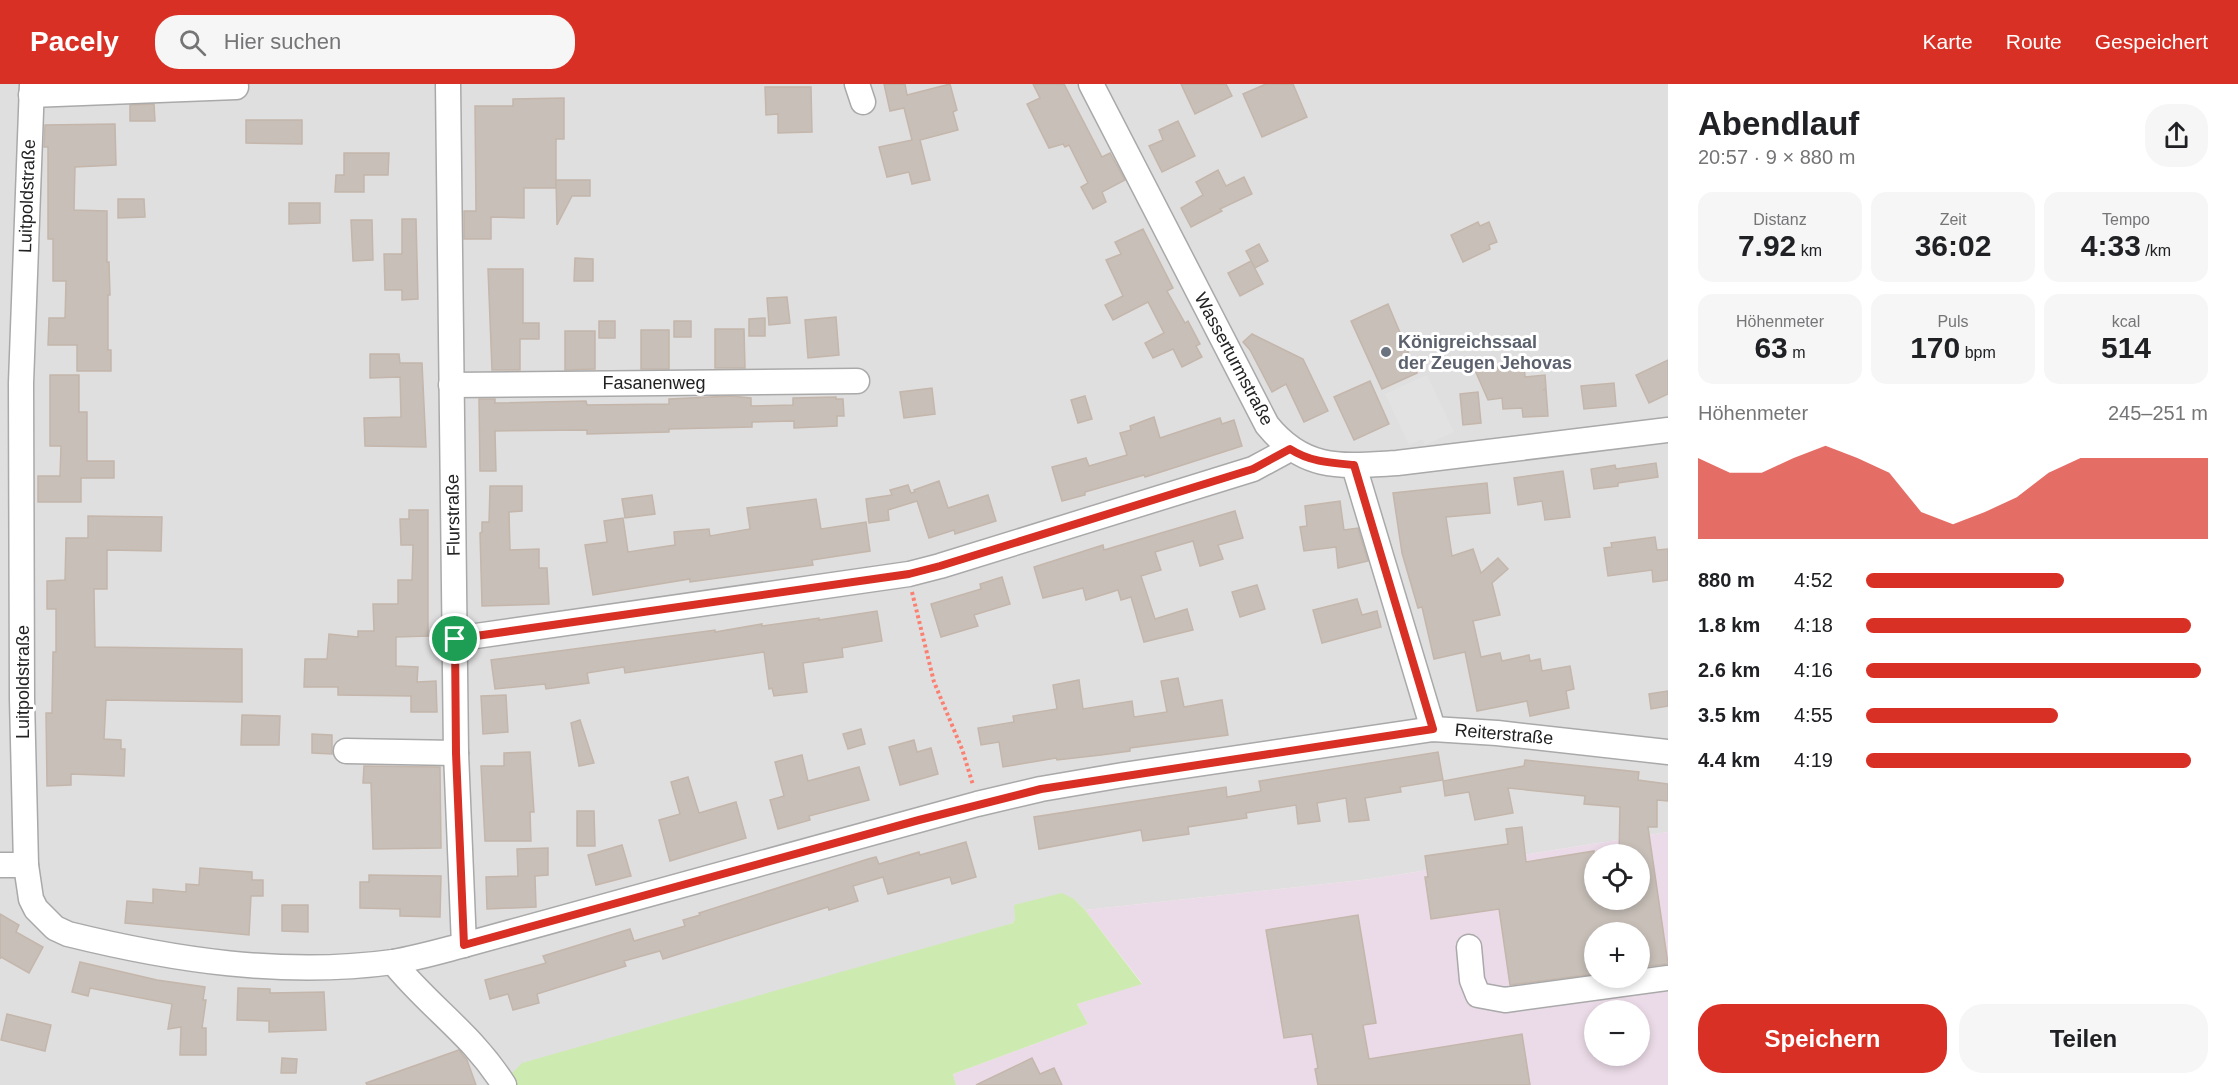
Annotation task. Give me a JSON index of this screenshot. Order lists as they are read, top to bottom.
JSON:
{
  "streets": {
    "street": [
      "Luitpoldstraße",
      "Wasserturmstraße",
      "Fasanenweg",
      "Flurstraße",
      "Reiterstraße"
    ]
  },
  "crossings": [
    ["Luitpoldstraße", "Flurstraße"],
    ["Luitpoldstraße", "Reiterstraße"],
    ["Fasanenweg", "Flurstraße"],
    ["Flurstraße", "Reiterstraße"]
  ],
  "places": ["Königreichssaal der Zeugen Jehovas"],
  "page": {
    "header": "Pacely",
    "search": "Hier suchen",
    "nav": ["Karte", "Route", "Gespeichert"],
    "heading": ["Abendlauf", "20:57 · 9 × 880 m"],
    "stats": [
      ["Distanz", "7.92 km"],
      ["Zeit", "36:02"],
      ["Tempo", "4:33 /km"],
      ["Höhenmeter", "63 m"],
      ["Puls", "170 bpm"],
      ["kcal", "514"]
    ],
    "chart": ["Höhenmeter", "245–251 m"],
    "list": [
      {
        "name": "880 m",
        "note": "4:52"
      },
      {
        "name": "1.8 km",
        "note": "4:18"
      },
      {
        "name": "2.6 km",
        "note": "4:16"
      },
      {
        "name": "3.5 km",
        "note": "4:55"
      },
      {
        "name": "4.4 km",
        "note": "4:19"
      }
    ],
    "map_buttons": ["+", "−"],
    "buttons": ["Speichern", "Teilen"]
  }
}
